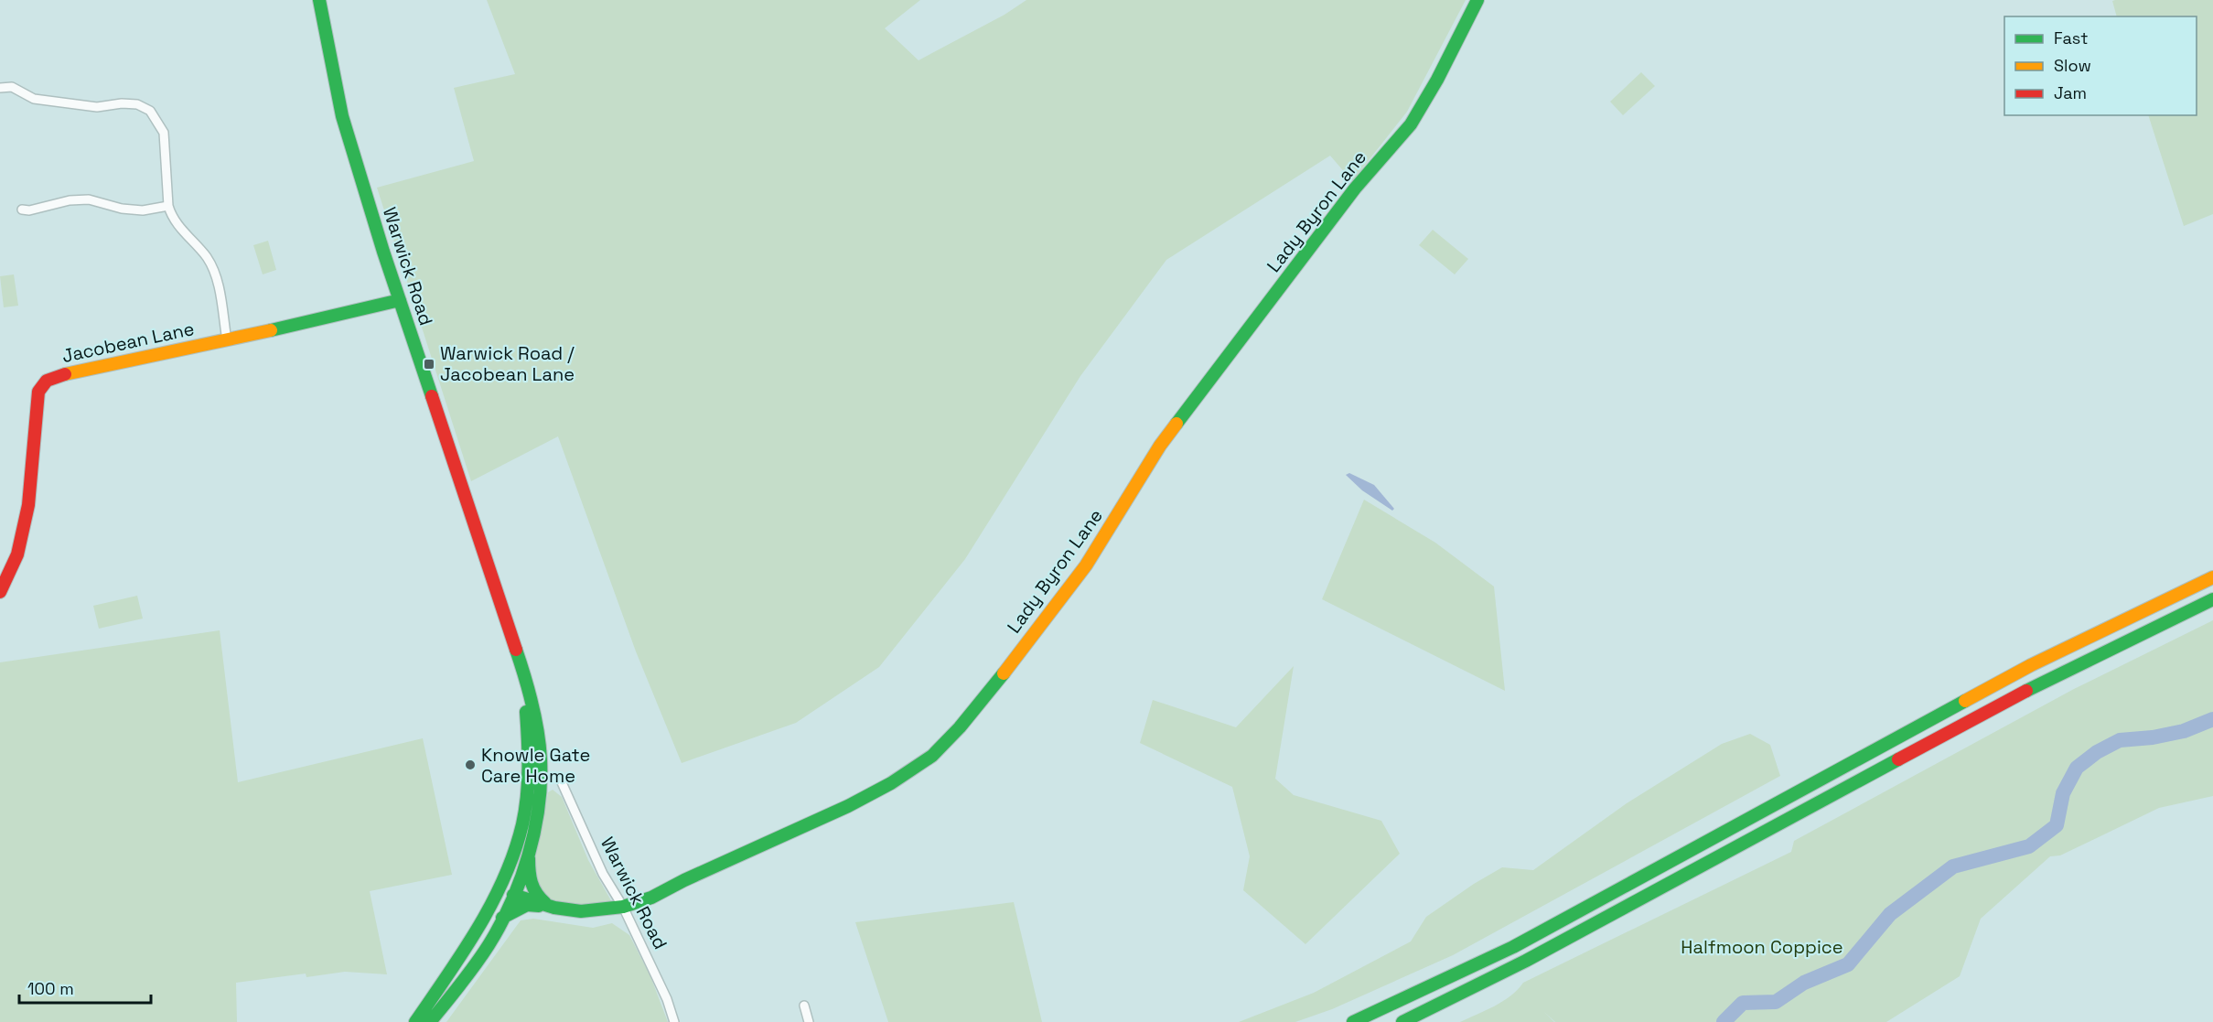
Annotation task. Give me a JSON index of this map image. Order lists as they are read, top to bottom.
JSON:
{
  "streets": {
    "main road": ["Lady Byron Lane", "Warwick Road", "Jacobean Lane"]
  },
  "crossings": [
    ["Lady Byron Lane", "Warwick Road"],
    ["Warwick Road", "Jacobean Lane"]
  ],
  "parks": ["Halfmoon Coppice"],
  "places": {
    "transit": ["Warwick Road / Jacobean Lane"],
    "other": ["Knowle Gate Care Home"]
  },
  "legend": ["Fast", "Slow", "Jam"],
  "scale_bar": "100 m"
}
